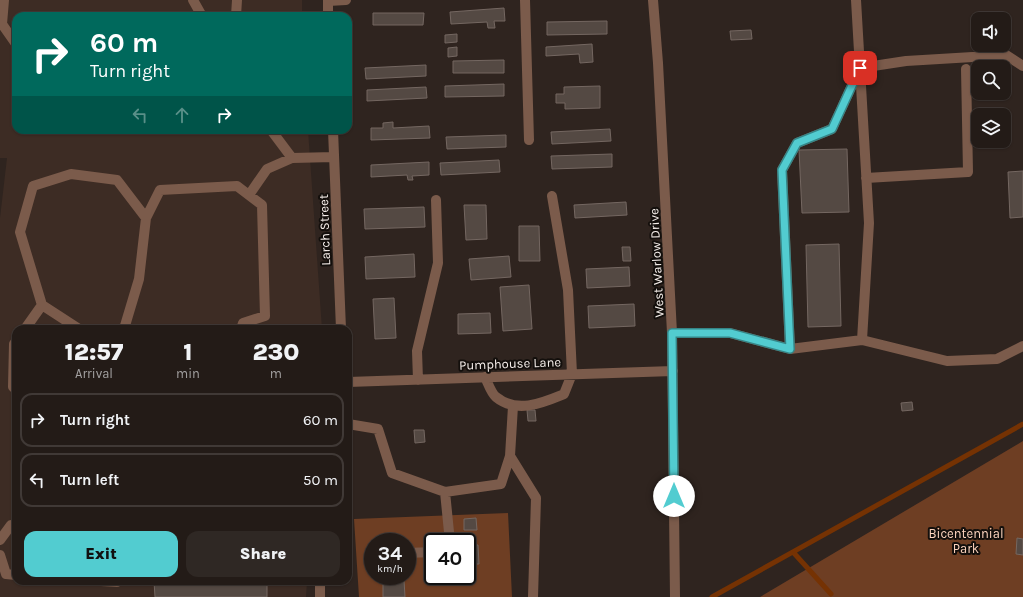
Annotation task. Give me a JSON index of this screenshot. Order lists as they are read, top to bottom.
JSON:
{
  "streets": {
    "street": ["Larch Street", "West Warlow Drive", "Pumphouse Lane"]
  },
  "crossings": [
    ["West Warlow Drive", "Pumphouse Lane"]
  ],
  "parks": ["Bicentennial Park"],
  "page": {
    "turn": ["60 m", "Turn right"],
    "eta": [
      "12:57",
      "Arrival",
      "1",
      "min",
      "230",
      "m"
    ],
    "list": [
      {
        "name": "Turn right",
        "value": "60 m"
      },
      {
        "name": "Turn left",
        "value": "50 m"
      }
    ],
    "buttons": ["Exit", "Share"],
    "speed": "34 km/h",
    "limit": "40"
  }
}
